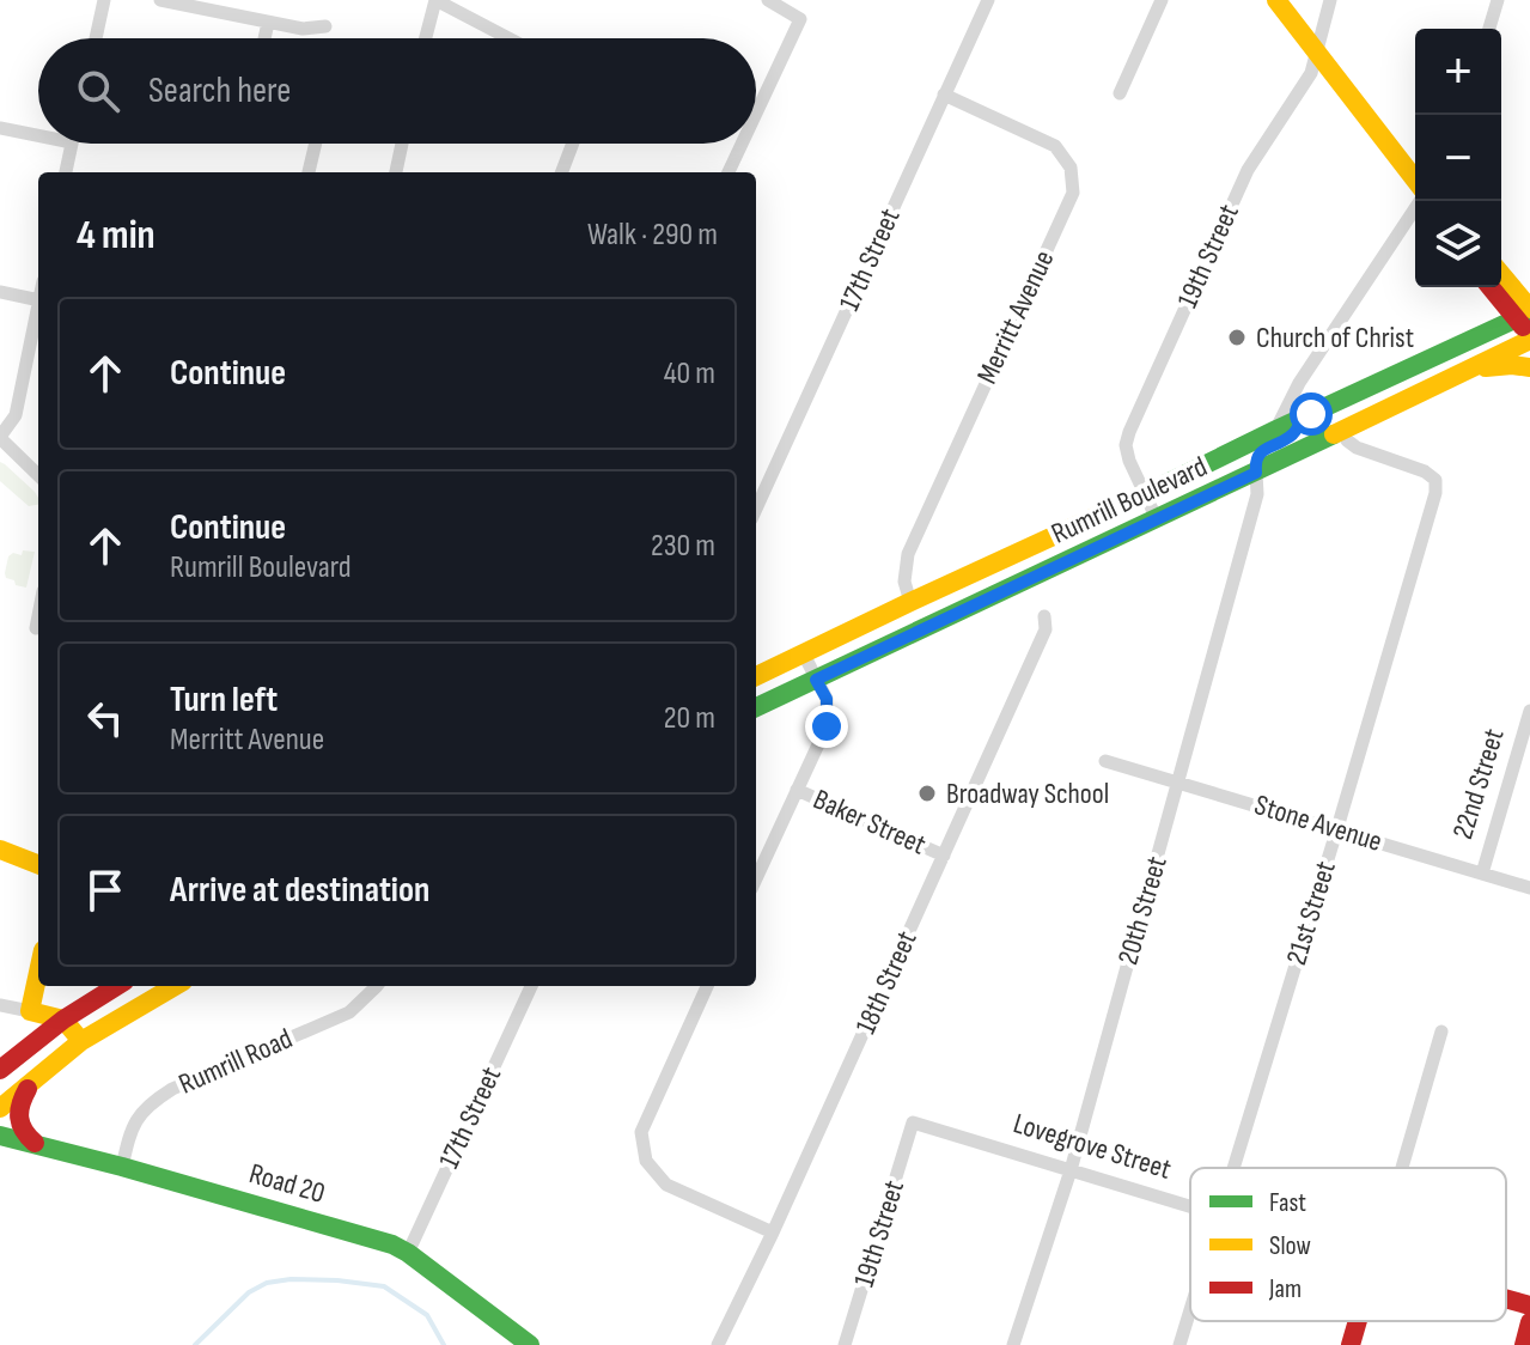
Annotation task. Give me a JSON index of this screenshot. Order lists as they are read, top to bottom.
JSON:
{
  "streets": {
    "main road": ["Rumrill Boulevard", "Lovegrove Street", "Road 20"],
    "street": [
      "19th Street",
      "17th Street",
      "Merritt Avenue",
      "22nd Street",
      "Baker Street",
      "Stone Avenue",
      "20th Street",
      "21st Street",
      "18th Street",
      "Rumrill Road"
    ]
  },
  "crossings": [
    ["19th Street", "Rumrill Boulevard"],
    ["19th Street", "Lovegrove Street"],
    ["17th Street", "Merritt Avenue"],
    ["17th Street", "Road 20"],
    ["Merritt Avenue", "Rumrill Boulevard"],
    ["Rumrill Boulevard", "20th Street"],
    ["Rumrill Boulevard", "21st Street"],
    ["22nd Street", "Stone Avenue"],
    ["Baker Street", "18th Street"],
    ["Stone Avenue", "20th Street"],
    ["Stone Avenue", "21st Street"],
    ["20th Street", "Lovegrove Street"],
    ["Rumrill Road", "Road 20"]
  ],
  "places": ["Church of Christ", "Broadway School"],
  "legend": ["Fast", "Slow", "Jam"],
  "page": {
    "map_buttons": ["+", "−"],
    "search": "Search here",
    "heading": ["4 min", "Walk · 290 m"],
    "list": [
      ["Continue", "40 m"],
      ["Continue", "Rumrill Boulevard", "230 m"],
      ["Turn left", "Merritt Avenue", "20 m"],
      "Arrive at destination"
    ]
  }
}
